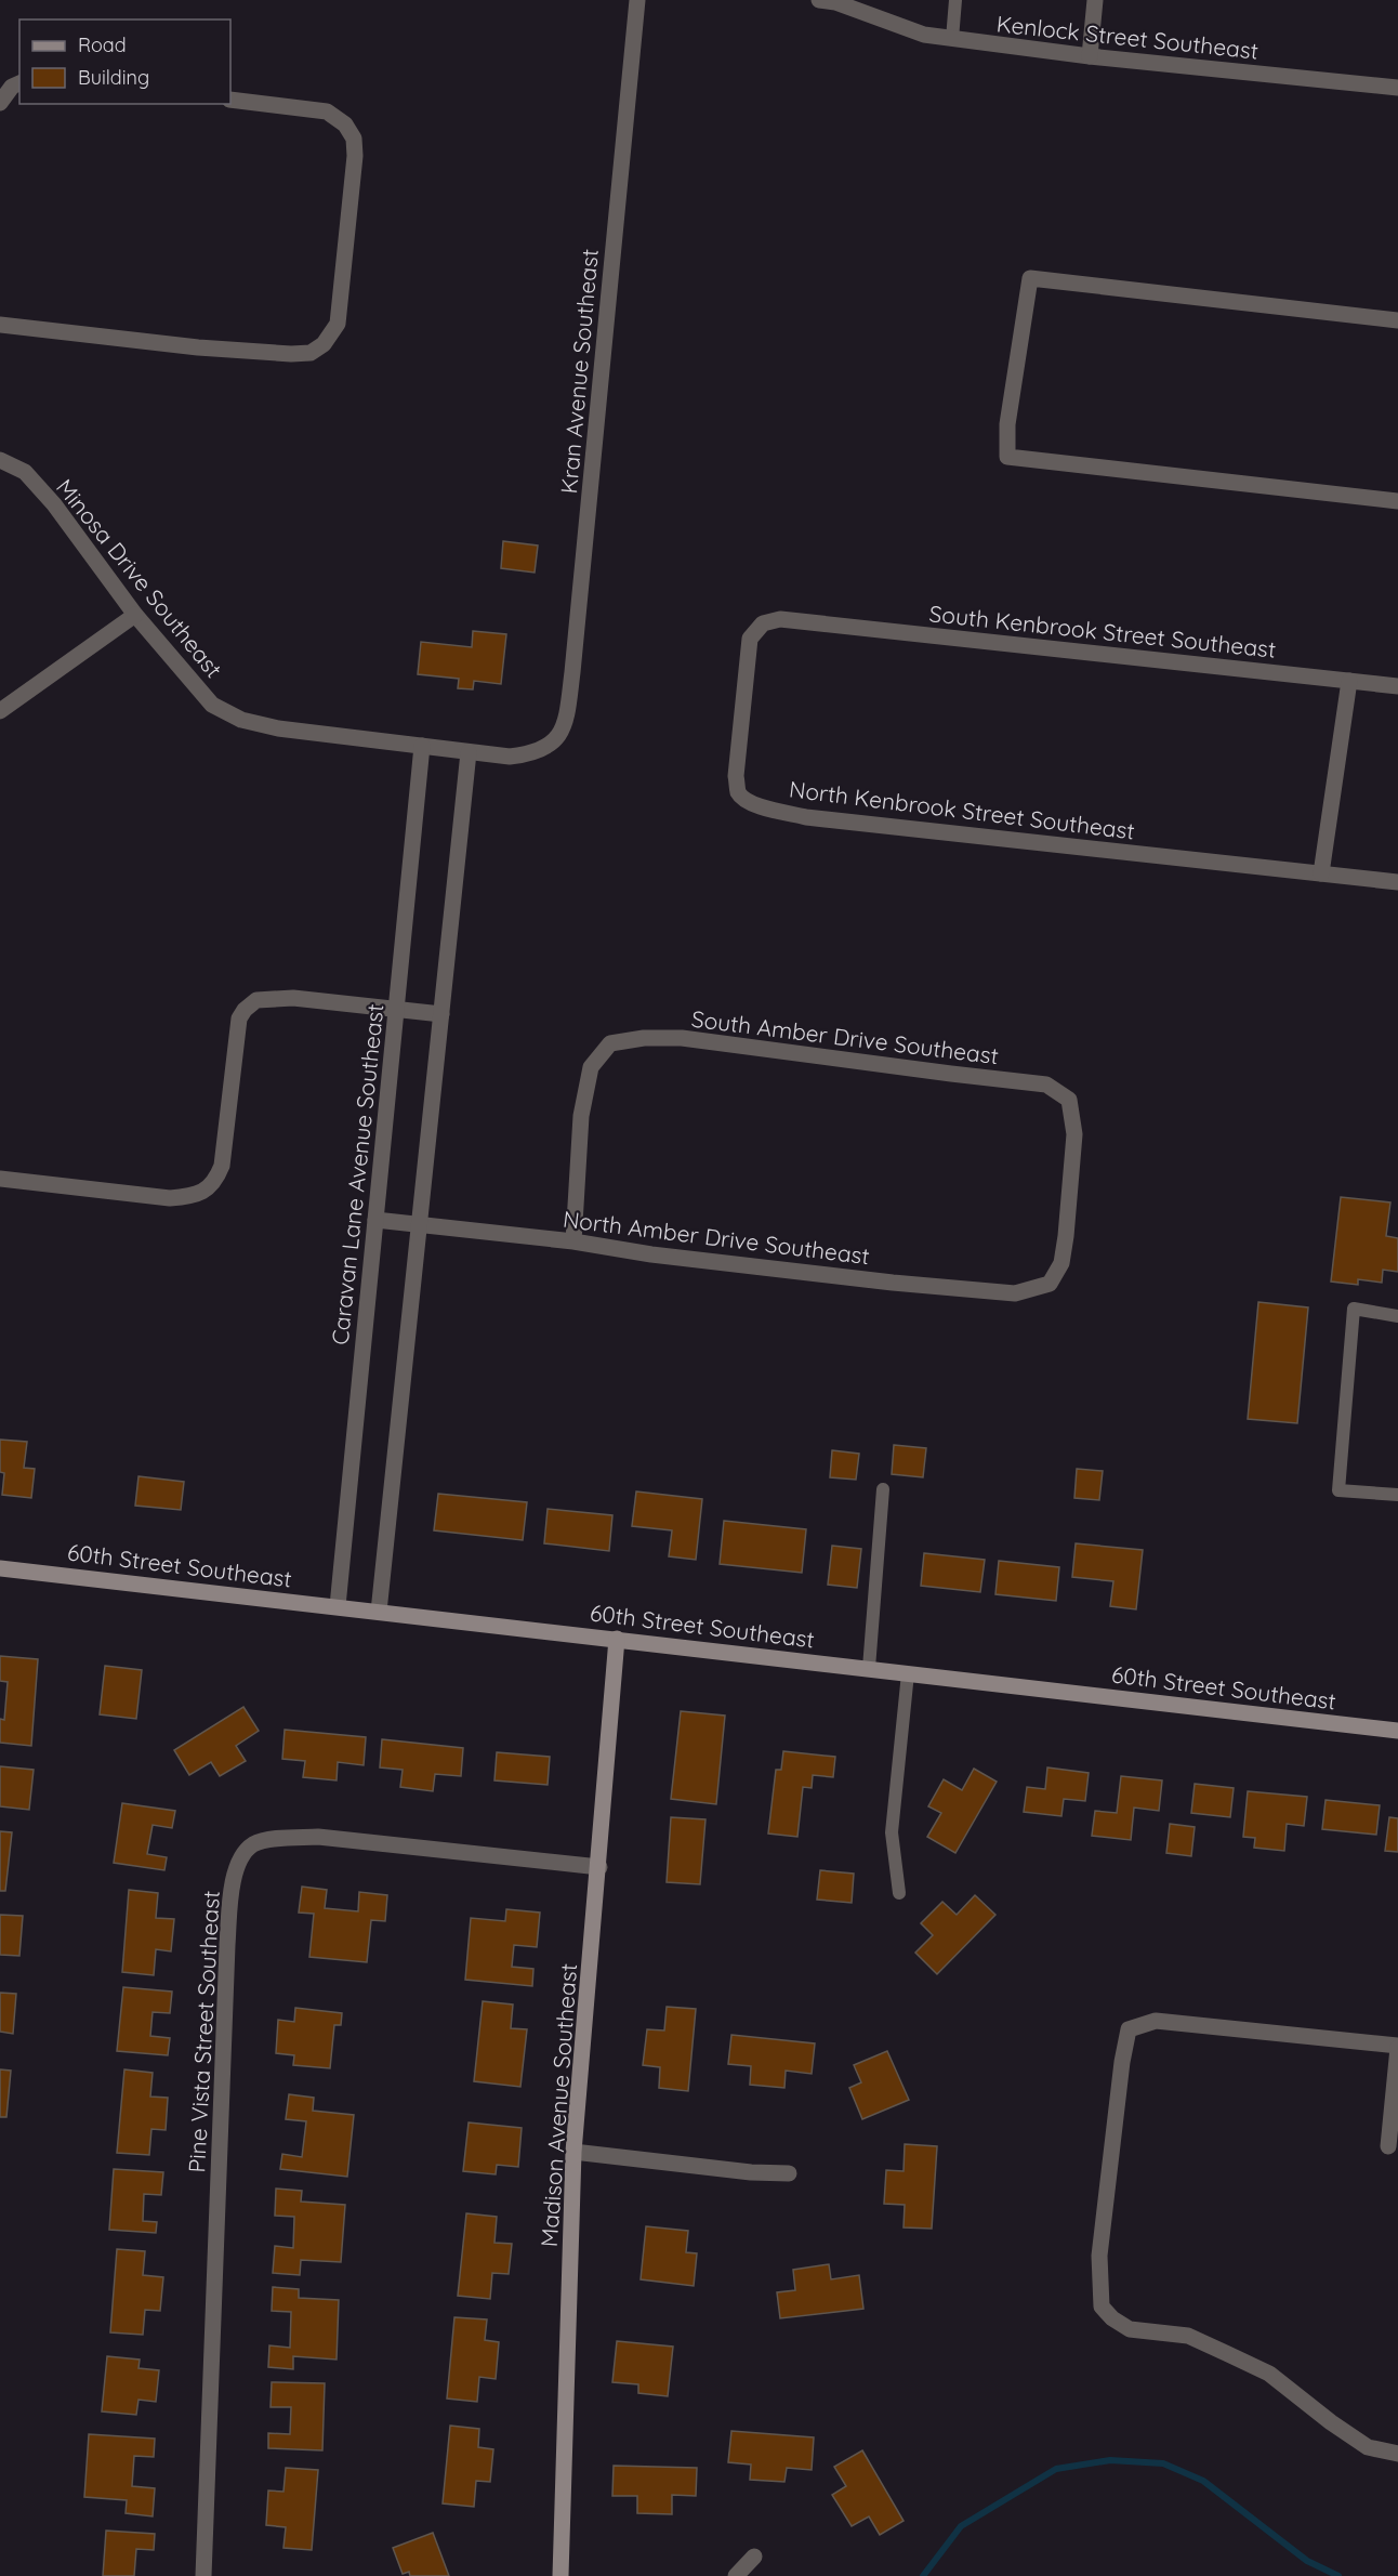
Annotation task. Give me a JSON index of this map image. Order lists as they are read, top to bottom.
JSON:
{
  "streets": {
    "main road": ["60th Street Southeast", "Madison Avenue Southeast"],
    "street": [
      "Kenlock Street Southeast",
      "Kran Avenue Southeast",
      "Minosa Drive Southeast",
      "South Kenbrook Street Southeast",
      "North Kenbrook Street Southeast",
      "South Amber Drive Southeast",
      "Caravan Lane Avenue Southeast",
      "North Amber Drive Southeast",
      "Pine Vista Street Southeast"
    ]
  },
  "crossings": [
    ["Kran Avenue Southeast", "Minosa Drive Southeast"],
    ["Minosa Drive Southeast", "Caravan Lane Avenue Southeast"],
    ["South Kenbrook Street Southeast", "North Kenbrook Street Southeast"],
    ["South Amber Drive Southeast", "North Amber Drive Southeast"],
    ["Caravan Lane Avenue Southeast", "North Amber Drive Southeast"],
    ["Caravan Lane Avenue Southeast", "60th Street Southeast"],
    ["60th Street Southeast", "Madison Avenue Southeast"],
    ["Pine Vista Street Southeast", "Madison Avenue Southeast"]
  ],
  "legend": ["Road", "Building"]
}
